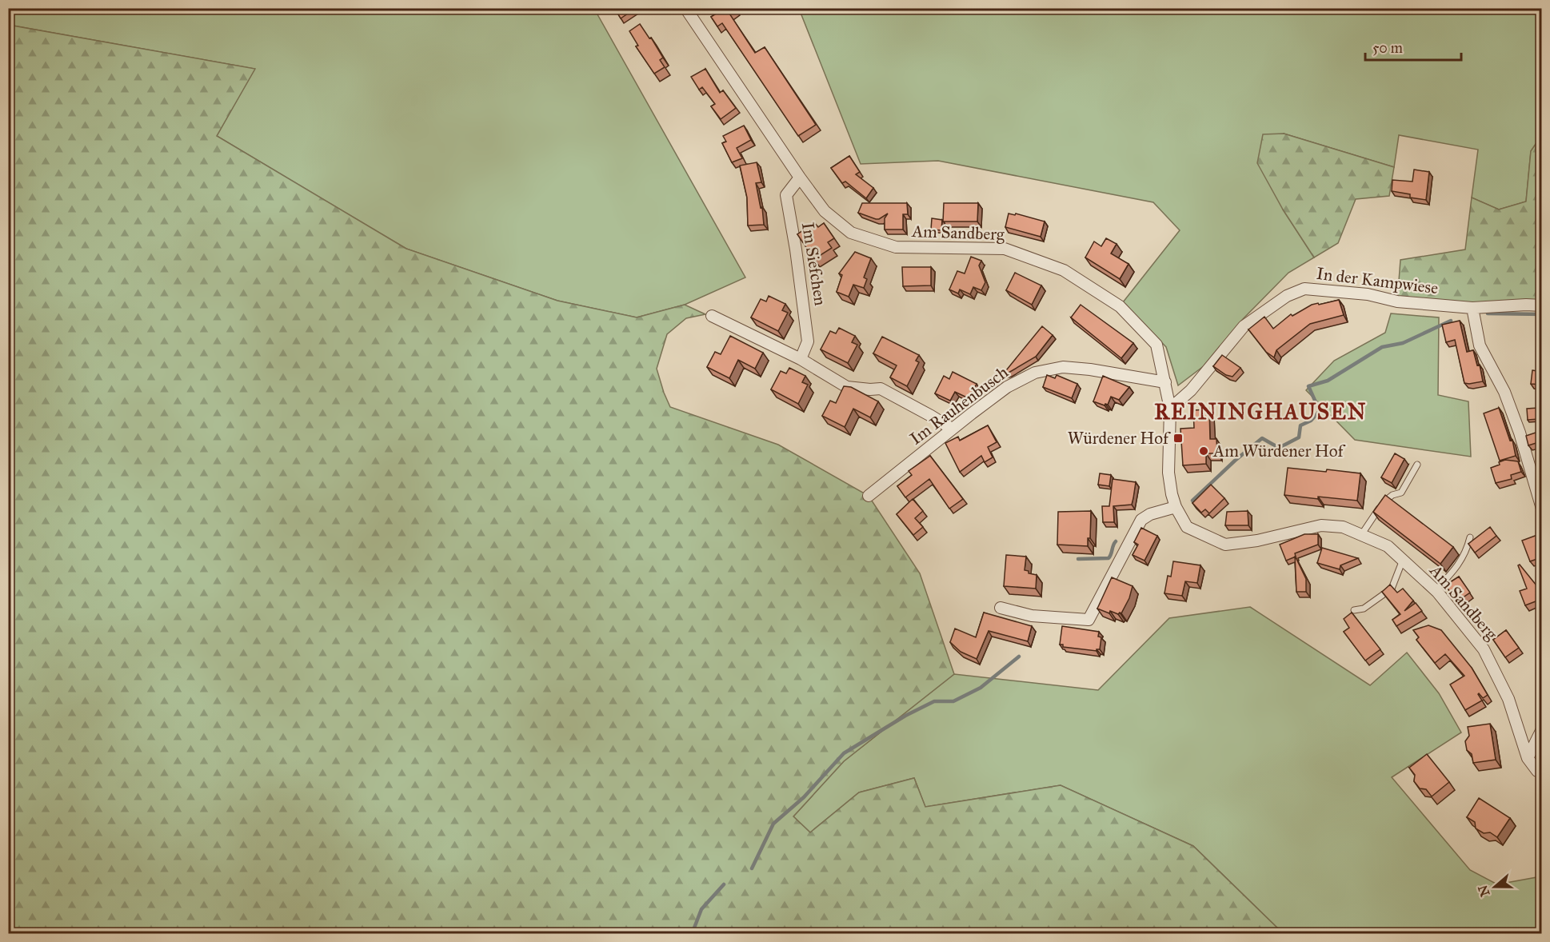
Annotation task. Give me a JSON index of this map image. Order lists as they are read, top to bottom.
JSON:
{
  "streets": {
    "street": [
      "Am Sandberg",
      "Im Siefchen",
      "In der Kampwiese",
      "Im Rauhenbusch"
    ]
  },
  "crossings": [
    ["Am Sandberg", "Im Siefchen"],
    ["Am Sandberg", "In der Kampwiese"],
    ["Am Sandberg", "Im Rauhenbusch"]
  ],
  "districts": ["REININGHAUSEN"],
  "places": {
    "transit": ["Würdener Hof"],
    "other": ["Am Würdener Hof"]
  },
  "scale_bar": "50 m",
  "north": "left"
}
